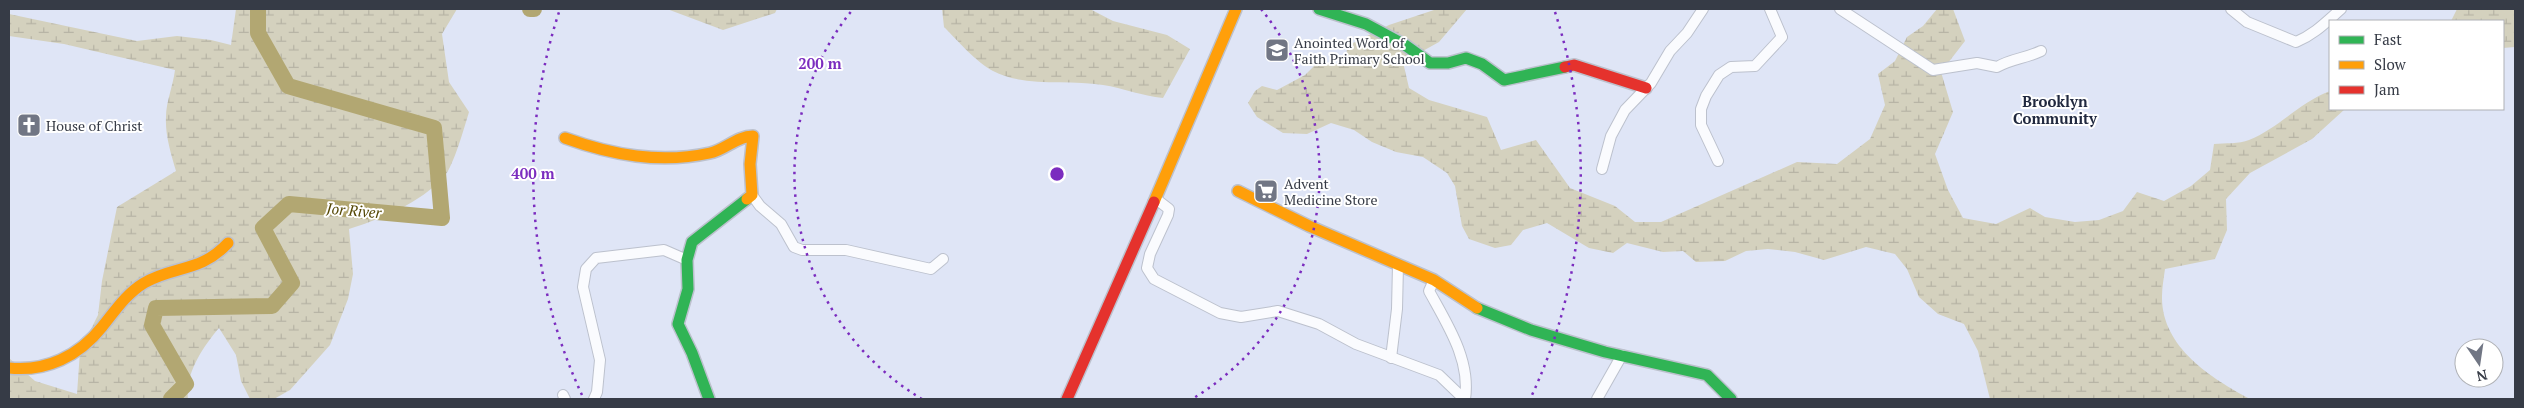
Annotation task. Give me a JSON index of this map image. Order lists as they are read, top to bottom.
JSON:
{
  "districts": ["Brooklyn Community"],
  "water": ["Jor River"],
  "places": {
    "school or university": ["Anointed Word of Faith Primary School"],
    "church": ["House of Christ"],
    "supermarket": ["Advent Medicine Store"]
  },
  "legend": ["Fast", "Slow", "Jam"],
  "north": "bottom",
  "rings": ["200 m", "400 m"]
}
